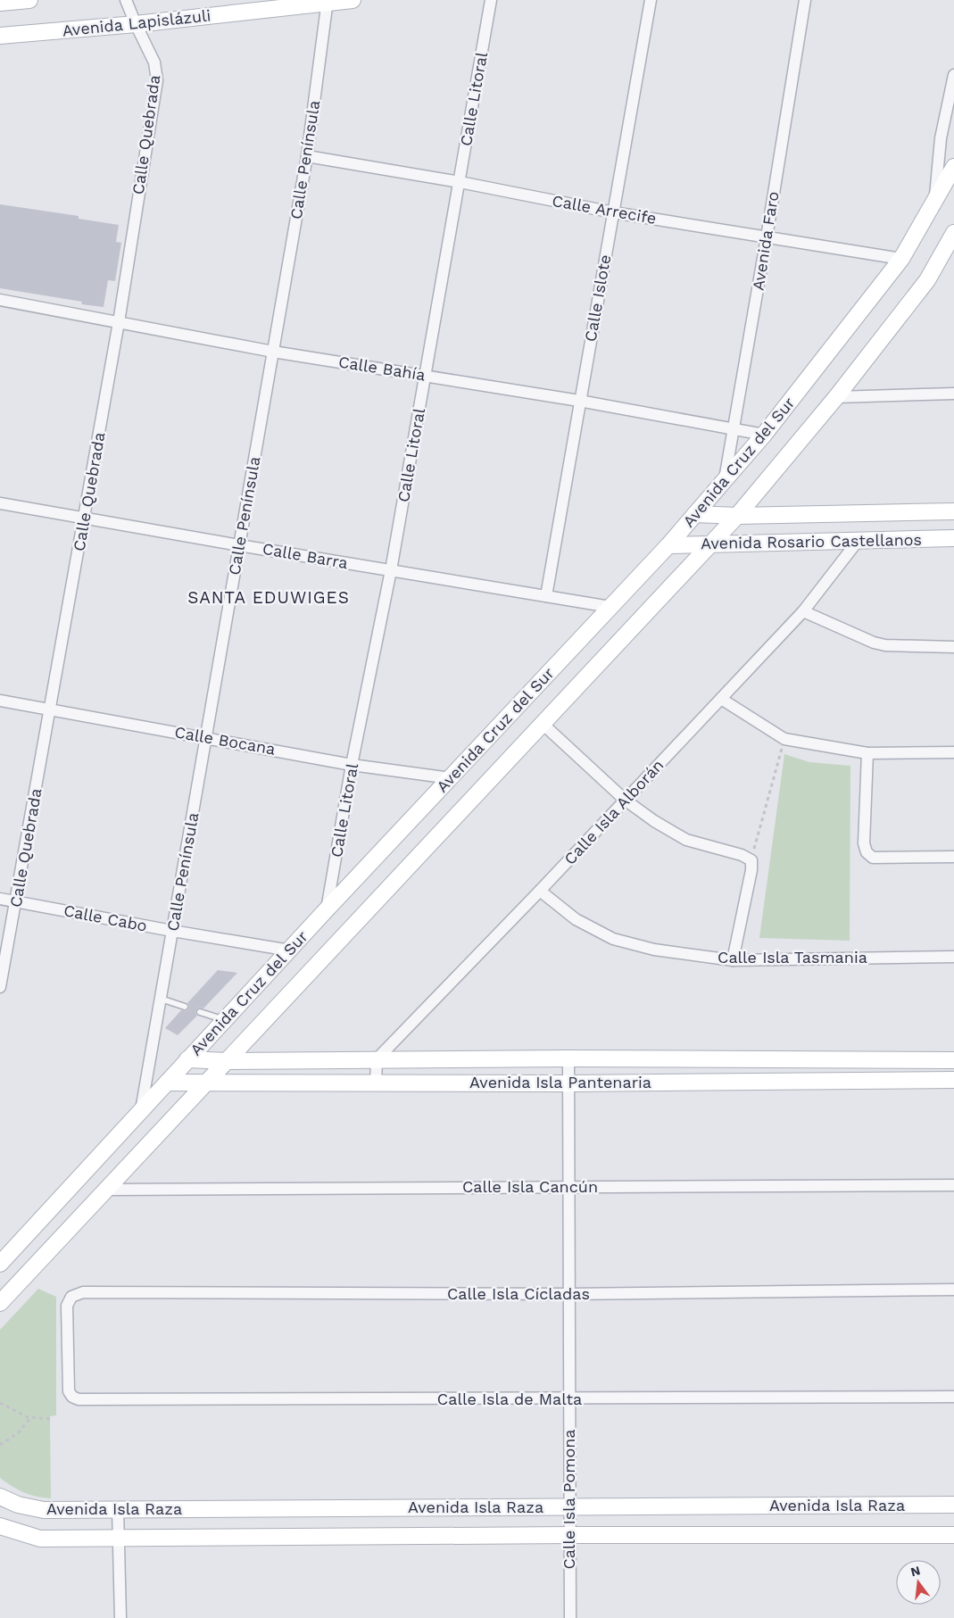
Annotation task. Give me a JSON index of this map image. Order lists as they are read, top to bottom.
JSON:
{
  "streets": {
    "street": [
      "Avenida Lapislázuli",
      "Calle Litoral",
      "Calle Quebrada",
      "Calle Península",
      "Calle Arrecife",
      "Avenida Faro",
      "Calle Islote",
      "Calle Bahía",
      "Avenida Cruz del Sur",
      "Avenida Rosario Castellanos",
      "Calle Barra",
      "Calle Bocana",
      "Calle Isla Alborán",
      "Calle Cabo",
      "Calle Isla Tasmania",
      "Avenida Isla Pantenaria",
      "Calle Isla Cancún",
      "Calle Isla Cícladas",
      "Calle Isla de Malta",
      "Calle Isla Pomona",
      "Avenida Isla Raza"
    ]
  },
  "crossings": [
    ["Avenida Lapislázuli", "Calle Quebrada"],
    ["Avenida Lapislázuli", "Calle Península"],
    ["Calle Litoral", "Calle Arrecife"],
    ["Calle Litoral", "Calle Bahía"],
    ["Calle Litoral", "Avenida Cruz del Sur"],
    ["Calle Litoral", "Calle Barra"],
    ["Calle Litoral", "Calle Bocana"],
    ["Calle Quebrada", "Calle Bahía"],
    ["Calle Quebrada", "Calle Barra"],
    ["Calle Quebrada", "Calle Bocana"],
    ["Calle Quebrada", "Calle Cabo"],
    ["Calle Península", "Calle Arrecife"],
    ["Calle Península", "Calle Bahía"],
    ["Calle Península", "Avenida Cruz del Sur"],
    ["Calle Península", "Calle Barra"],
    ["Calle Península", "Calle Bocana"],
    ["Calle Península", "Calle Cabo"],
    ["Calle Arrecife", "Avenida Faro"],
    ["Calle Arrecife", "Calle Islote"],
    ["Calle Arrecife", "Avenida Cruz del Sur"],
    ["Avenida Faro", "Calle Bahía"],
    ["Avenida Faro", "Avenida Cruz del Sur"],
    ["Calle Islote", "Calle Bahía"],
    ["Calle Islote", "Calle Barra"],
    ["Calle Bahía", "Avenida Cruz del Sur"],
    ["Avenida Cruz del Sur", "Avenida Rosario Castellanos"],
    ["Avenida Cruz del Sur", "Calle Barra"],
    ["Avenida Cruz del Sur", "Calle Bocana"],
    ["Avenida Cruz del Sur", "Calle Cabo"],
    ["Avenida Cruz del Sur", "Avenida Isla Pantenaria"],
    ["Avenida Cruz del Sur", "Calle Isla Cancún"],
    ["Avenida Rosario Castellanos", "Calle Isla Alborán"],
    ["Calle Isla Alborán", "Calle Isla Tasmania"],
    ["Calle Isla Alborán", "Avenida Isla Pantenaria"],
    ["Avenida Isla Pantenaria", "Calle Isla Pomona"],
    ["Calle Isla Cancún", "Calle Isla Pomona"],
    ["Calle Isla Cícladas", "Calle Isla de Malta"],
    ["Calle Isla Cícladas", "Calle Isla Pomona"],
    ["Calle Isla de Malta", "Calle Isla Pomona"],
    ["Calle Isla Pomona", "Avenida Isla Raza"]
  ],
  "districts": ["SANTA EDUWIGES"],
  "north": "top"
}
